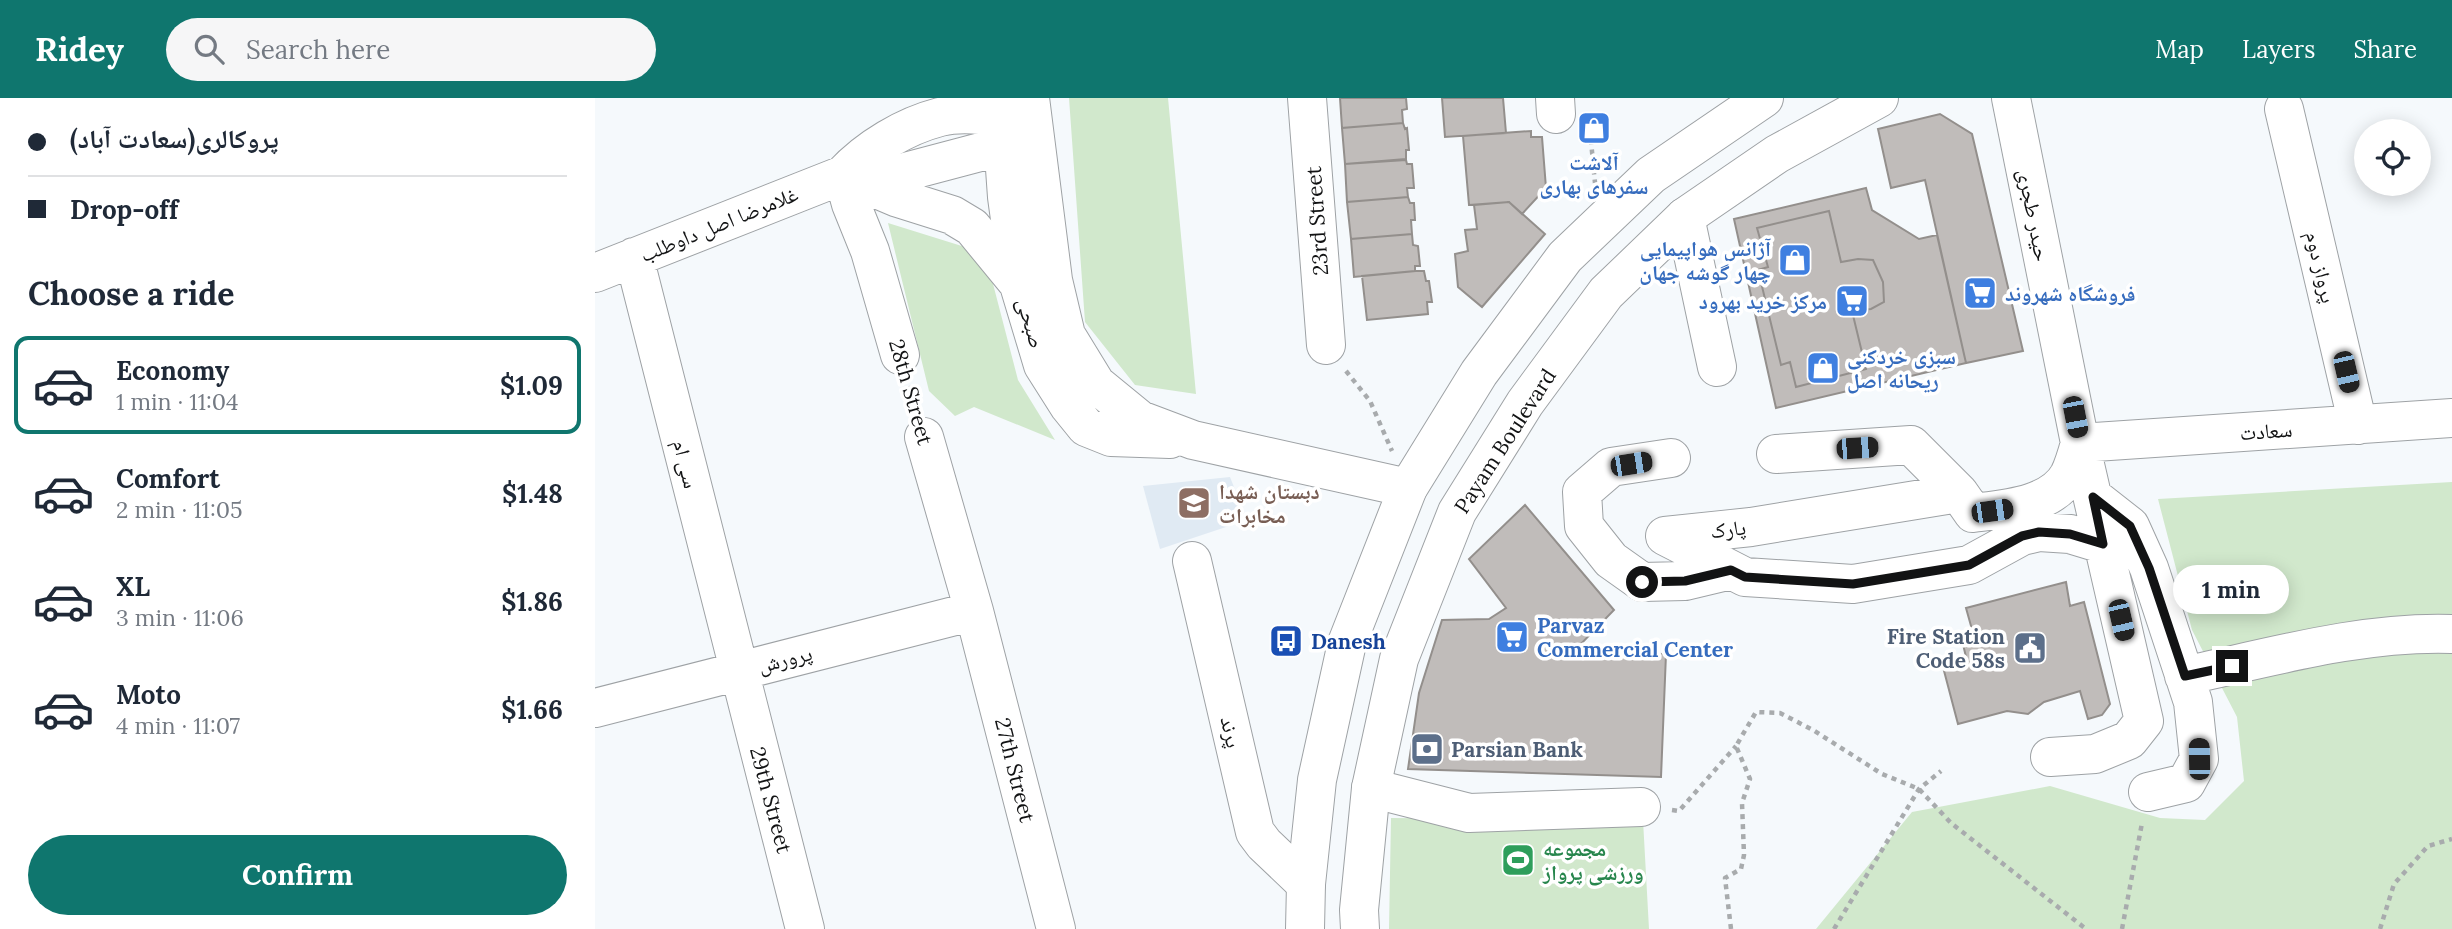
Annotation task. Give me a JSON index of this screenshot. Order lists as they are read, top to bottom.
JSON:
{
  "streets": {
    "street": [
      "حیدر طجری",
      "23rd Street",
      "غلامرضا اصل داوطلب",
      "پرواز دوم",
      "صبحی",
      "28th Street",
      "سعادت",
      "Payam Boulevard",
      "سی ام",
      "پارک",
      "پرورش",
      "پرند",
      "27th Street",
      "29th Street"
    ]
  },
  "crossings": [
    ["حیدر طجری", "سعادت"],
    ["غلامرضا اصل داوطلب", "صبحی"],
    ["غلامرضا اصل داوطلب", "28th Street"],
    ["غلامرضا اصل داوطلب", "سی ام"],
    ["پرواز دوم", "سعادت"],
    ["28th Street", "پرورش"],
    ["28th Street", "27th Street"],
    ["سی ام", "پرورش"],
    ["سی ام", "29th Street"],
    ["پرورش", "27th Street"],
    ["پرورش", "29th Street"]
  ],
  "places": {
    "shop": ["آلاشت سفرهای بهاری", "آژانس هواپیمایی چهار گوشه جهان", "سبزی خردکنی ریحانه اصل"],
    "supermarket": ["فروشگاه شهروند", "مرکز خرید بهرود", "Parvaz Commercial Center"],
    "school or university": ["دبستان شهدا مخابرات"],
    "bus stop": ["Danesh"],
    "public building": ["Fire Station Code 58s"],
    "bank": ["Parsian Bank"],
    "sports": ["مجموعه ورزشی پرواز"]
  },
  "page": {
    "header": "Ridey",
    "search": "Search here",
    "nav": ["Map", "Layers", "Share"],
    "banner": ["پروکالری(سعادت آباد)", "Drop-off"],
    "heading": "Choose a ride",
    "list": [
      {
        "name": "Economy",
        "note": "1 min · 11:04",
        "value": "$1.09"
      },
      {
        "name": "Comfort",
        "note": "2 min · 11:05",
        "value": "$1.48"
      },
      {
        "name": "XL",
        "note": "3 min · 11:06",
        "value": "$1.86"
      },
      {
        "name": "Moto",
        "note": "4 min · 11:07",
        "value": "$1.66"
      }
    ],
    "bubble": "1 min",
    "buttons": "Confirm"
  }
}
